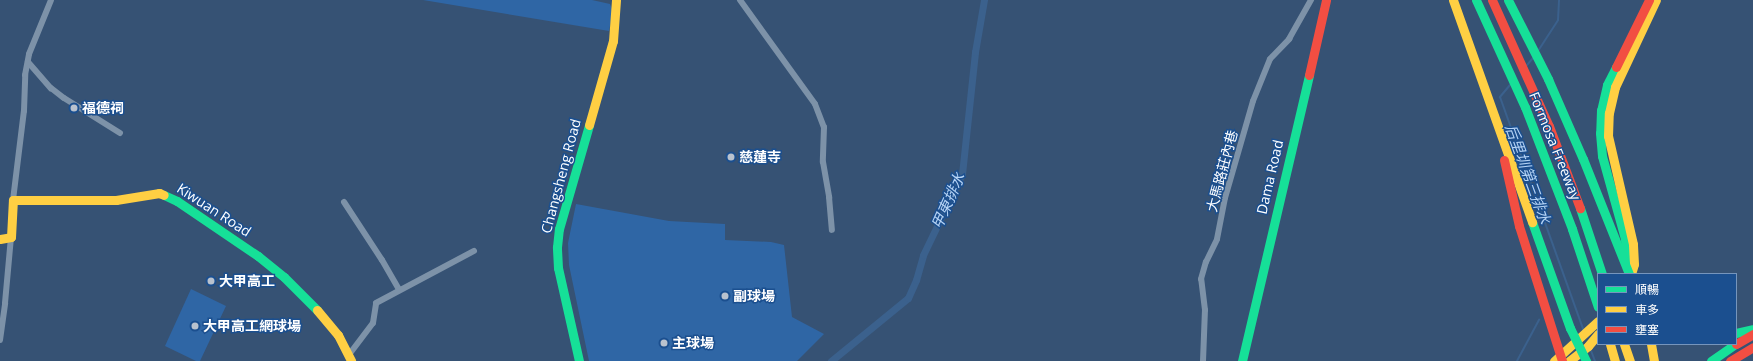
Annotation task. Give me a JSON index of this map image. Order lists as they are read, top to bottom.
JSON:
{
  "streets": {
    "main road": [
      "Formosa Freeway",
      "Changsheng Road",
      "Dama Road",
      "Kiwuan Road"
    ],
    "street": ["大馬路莊內巷"]
  },
  "water": ["后里圳第三排水", "甲東排水"],
  "places": [
    "福德祠",
    "慈蓮寺",
    "大甲高工",
    "副球場",
    "大甲高工網球場",
    "主球場"
  ],
  "legend": ["順暢", "車多", "壅塞"]
}
